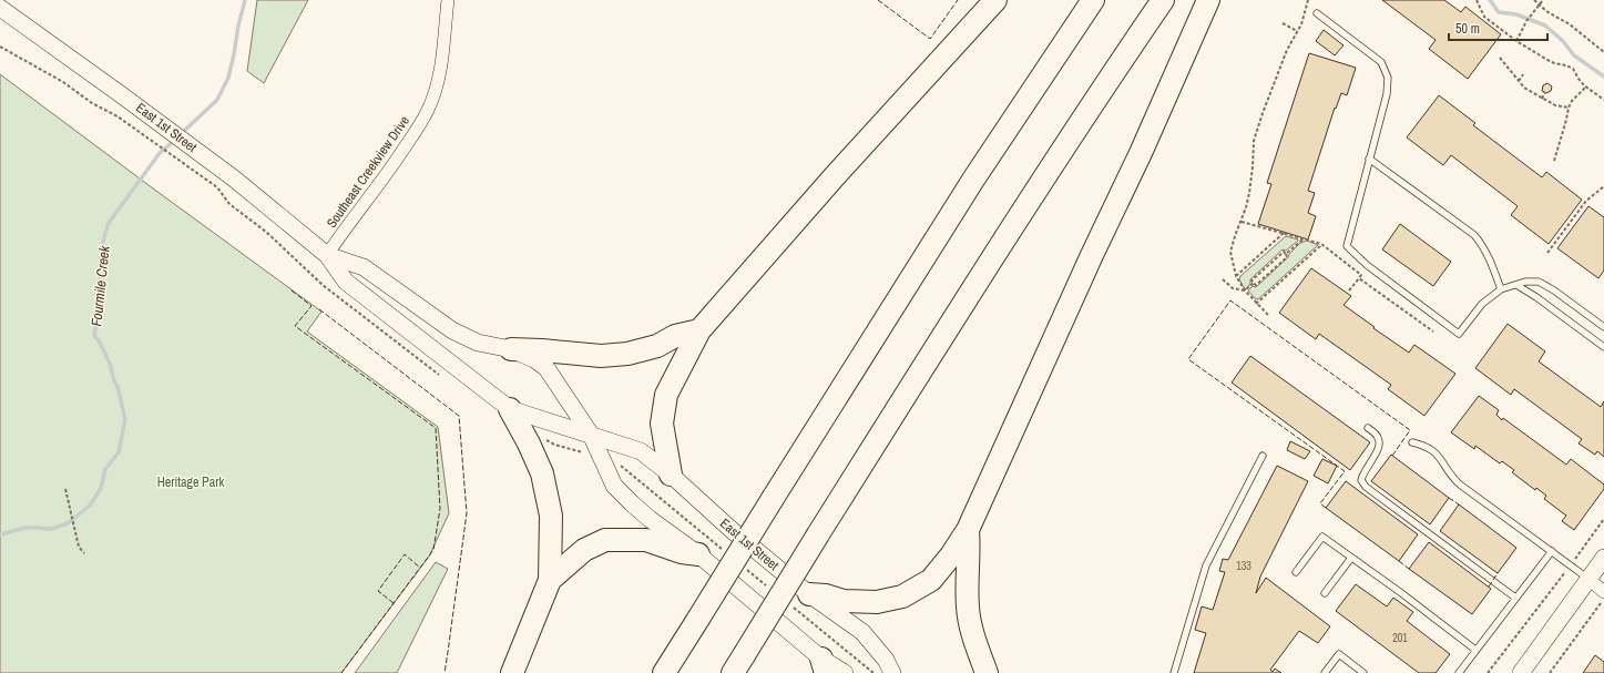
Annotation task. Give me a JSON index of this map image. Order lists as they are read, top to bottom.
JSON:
{
  "streets": {
    "main road": ["East 1st Street"],
    "street": ["Southeast Creekview Drive"]
  },
  "crossings": [
    ["East 1st Street", "Southeast Creekview Drive"]
  ],
  "water": ["Fourmile Creek"],
  "parks": ["Heritage Park"],
  "house_numbers": ["133", "201"],
  "scale_bar": "50 m"
}
